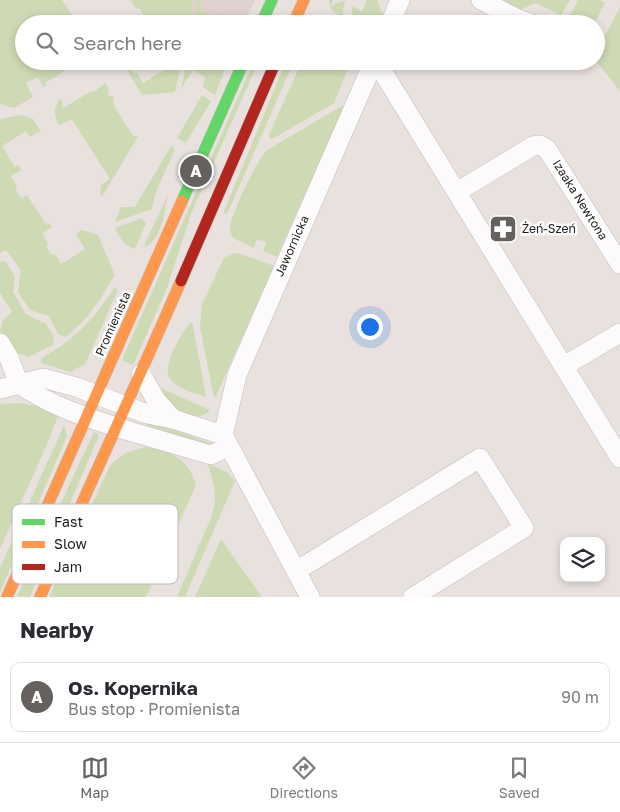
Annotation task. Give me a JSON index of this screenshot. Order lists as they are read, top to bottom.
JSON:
{
  "streets": {
    "street": ["Izaaka Newtona", "Jawornicka", "Promienista"]
  },
  "places": {
    "pharmacy": ["Żeń-Szeń"]
  },
  "legend": ["Fast", "Slow", "Jam"],
  "page": {
    "search": "Search here",
    "pins": "A",
    "heading": "Nearby",
    "list": [
      {
        "mark": "A",
        "name": "Os. Kopernika",
        "note": "Bus stop · Promienista",
        "value": "90 m"
      }
    ],
    "nav": ["Map", "Directions", "Saved"]
  }
}
